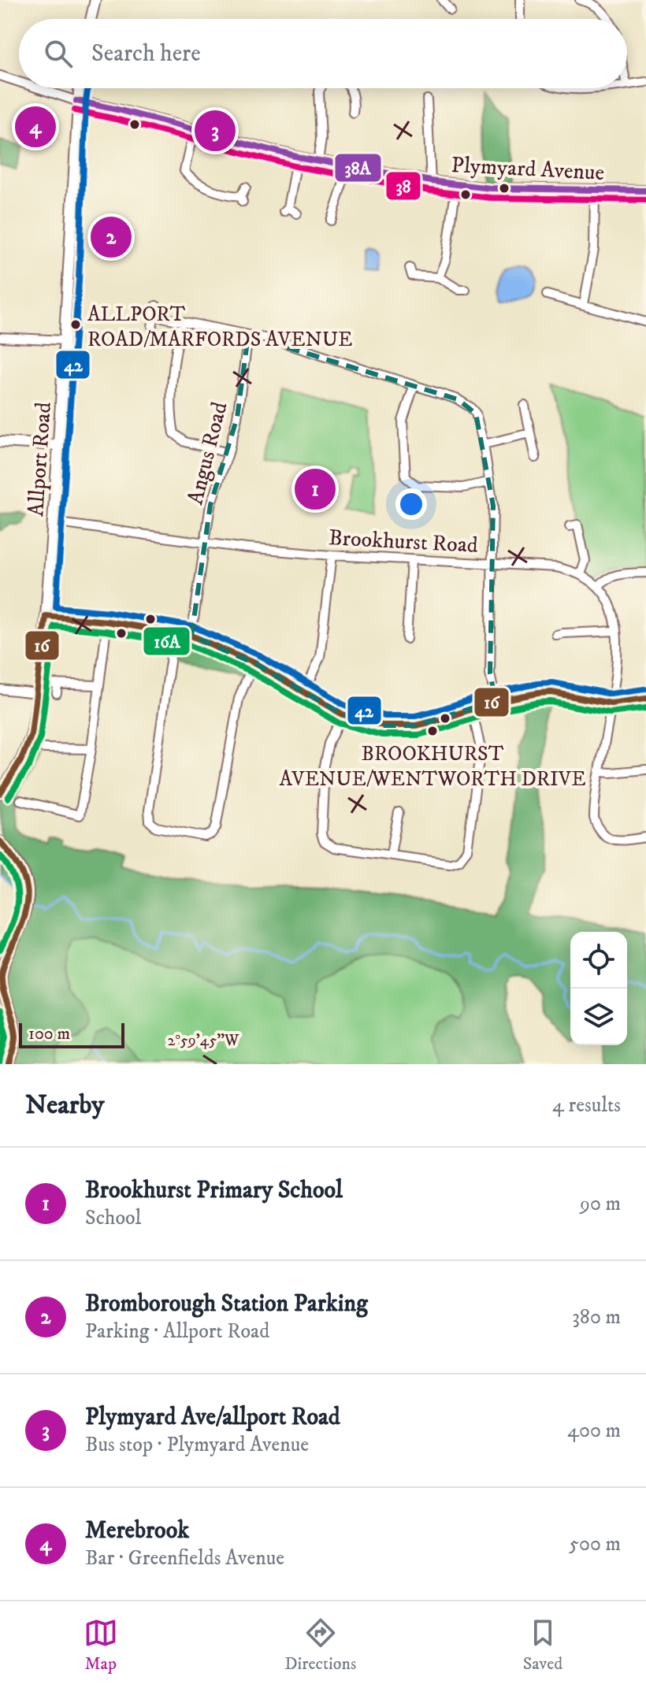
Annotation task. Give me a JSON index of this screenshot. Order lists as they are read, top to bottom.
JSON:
{
  "streets": {
    "street": [
      "Plymyard Avenue",
      "Angus Road",
      "Allport Road",
      "Brookhurst Road"
    ]
  },
  "crossings": [
    ["Plymyard Avenue", "Allport Road"],
    ["Angus Road", "Brookhurst Road"],
    ["Allport Road", "Brookhurst Road"]
  ],
  "places": ["ALLPORT ROAD/MARFORDS AVENUE", "BROOKHURST AVENUE/WENTWORTH DRIVE"],
  "lines": [
    "transit line 42",
    "transit line 38A",
    "transit line 38",
    "transit line 16",
    "transit line 16A"
  ],
  "scale_bar": "100 m",
  "page": {
    "search": "Search here",
    "pins": [
      "4",
      "3",
      "2",
      "1"
    ],
    "scale": "100 m",
    "heading": ["Nearby", "4 results"],
    "list": [
      {
        "mark": "1",
        "name": "Brookhurst Primary School",
        "note": "School",
        "value": "90 m"
      },
      {
        "mark": "2",
        "name": "Bromborough Station Parking",
        "note": "Parking · Allport Road",
        "value": "380 m"
      },
      {
        "mark": "3",
        "name": "Plymyard Ave/allport Road",
        "note": "Bus stop · Plymyard Avenue",
        "value": "400 m"
      },
      {
        "mark": "4",
        "name": "Merebrook",
        "note": "Bar · Greenfields Avenue",
        "value": "500 m"
      }
    ],
    "nav": ["Map", "Directions", "Saved"]
  },
  "coordinates": ["2°59'45\"W"]
}
